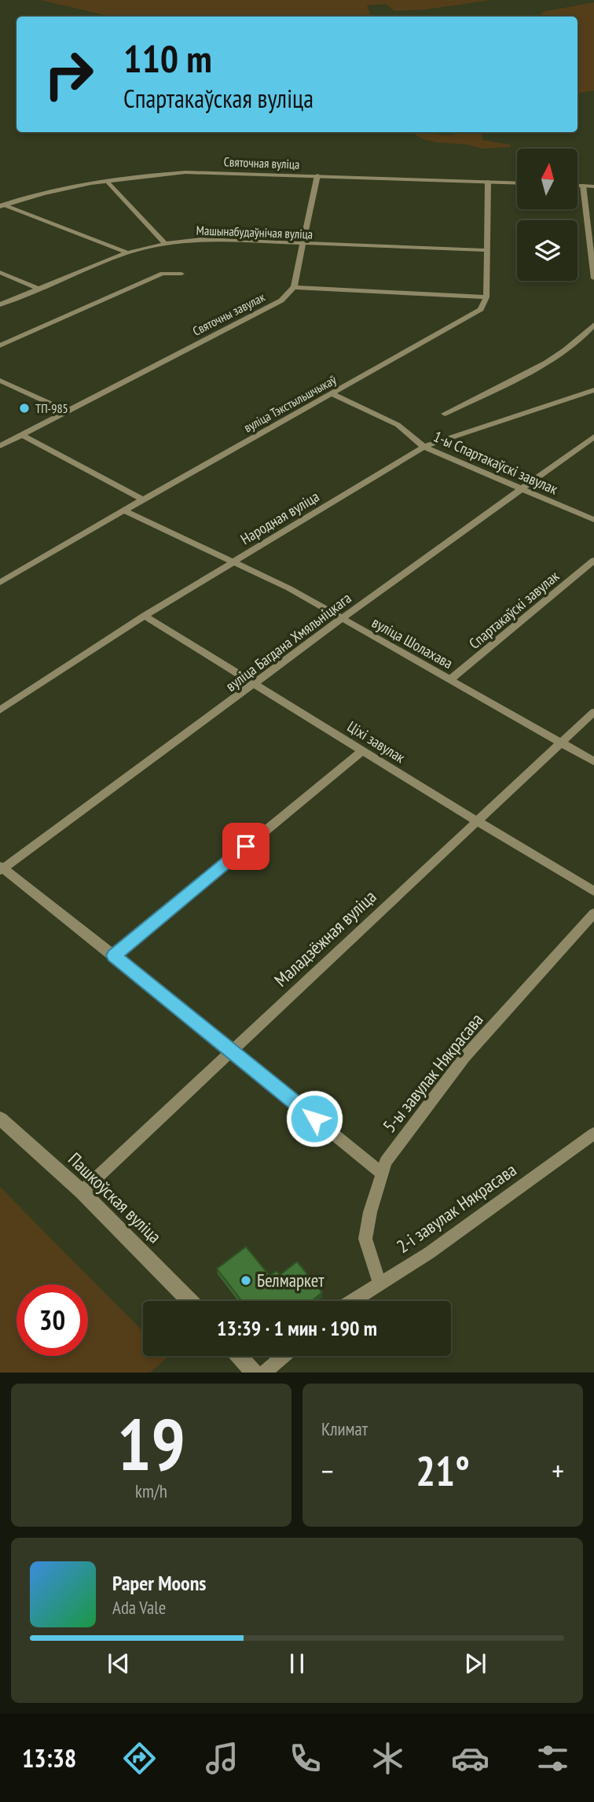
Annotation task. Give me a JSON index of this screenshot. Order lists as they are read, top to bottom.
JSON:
{
  "streets": {
    "street": [
      "Святочная вуліца",
      "Машынабудаўнічая вуліца",
      "Святочны завулак",
      "вуліца Тэкстыльшчыкаў",
      "1-ы Спартакаўскі завулак",
      "Народная вуліца",
      "Спартакаўскі завулак",
      "вуліца Багдана Хмяльніцкага",
      "вуліца Шолахава",
      "Ціхі завулак",
      "Маладзёжная вуліца",
      "5-ы завулак Някрасава",
      "Пашкоўская вуліца",
      "2-і завулак Някрасава"
    ]
  },
  "crossings": [
    ["вуліца Тэкстыльшчыкаў", "1-ы Спартакаўскі завулак"],
    ["вуліца Тэкстыльшчыкаў", "вуліца Шолахава"],
    ["1-ы Спартакаўскі завулак", "Народная вуліца"],
    ["1-ы Спартакаўскі завулак", "вуліца Багдана Хмяльніцкага"],
    ["Народная вуліца", "вуліца Шолахава"],
    ["Народная вуліца", "Ціхі завулак"],
    ["Спартакаўскі завулак", "вуліца Шолахава"],
    ["вуліца Багдана Хмяльніцкага", "вуліца Шолахава"],
    ["вуліца Багдана Хмяльніцкага", "Ціхі завулак"],
    ["вуліца Шолахава", "Маладзёжная вуліца"],
    ["Ціхі завулак", "Маладзёжная вуліца"],
    ["Маладзёжная вуліца", "Пашкоўская вуліца"],
    ["5-ы завулак Някрасава", "2-і завулак Някрасава"]
  ],
  "places": ["ТП-985", "Белмаркет"],
  "north": "top",
  "page": {
    "turn": ["110 m", "Спартакаўская вуліца"],
    "limit": "30",
    "trip": "13:39 · 1 мин · 190 m",
    "tile": [
      ["19", "km/h"],
      "Климат"
    ],
    "heat": ["−", "21°", "+"],
    "song": ["Paper Moons", "Ada Vale"],
    "tabs": "13:38"
  }
}
